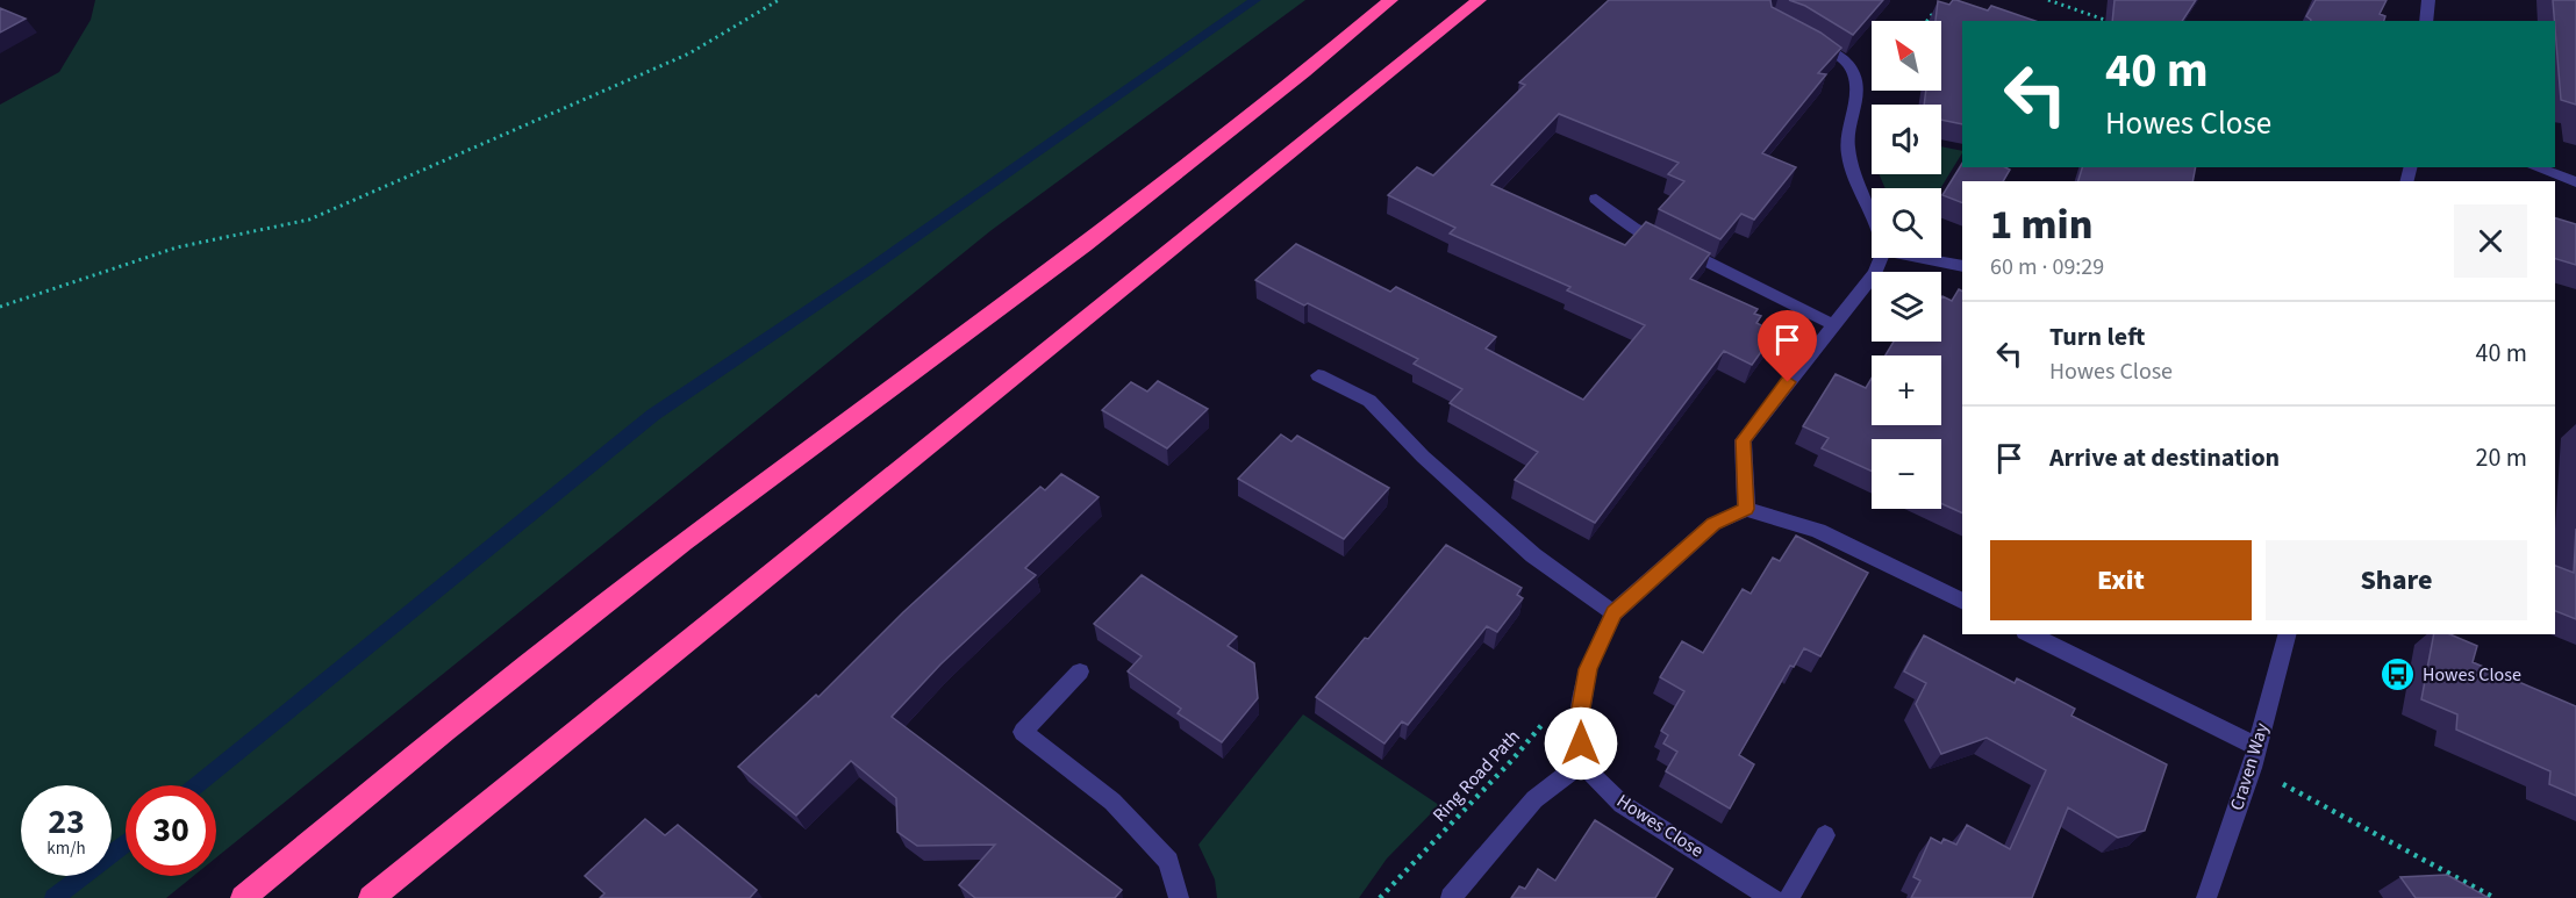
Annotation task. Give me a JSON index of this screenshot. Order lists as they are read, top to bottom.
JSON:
{
  "streets": {
    "street": ["Craven Way", "Howes Close"],
    "path": ["Ring Road Path"]
  },
  "places": {
    "bus stop": ["Howes Close"]
  },
  "north": "top left",
  "page": {
    "map_buttons": ["+", "−"],
    "turn": ["40 m", "Howes Close"],
    "heading": ["1 min", "60 m · 09:29"],
    "list": [
      {
        "name": "Turn left",
        "note": "Howes Close",
        "value": "40 m"
      },
      {
        "name": "Arrive at destination",
        "value": "20 m"
      }
    ],
    "buttons": ["Exit", "Share"],
    "speed": "23 km/h",
    "limit": "30"
  }
}
